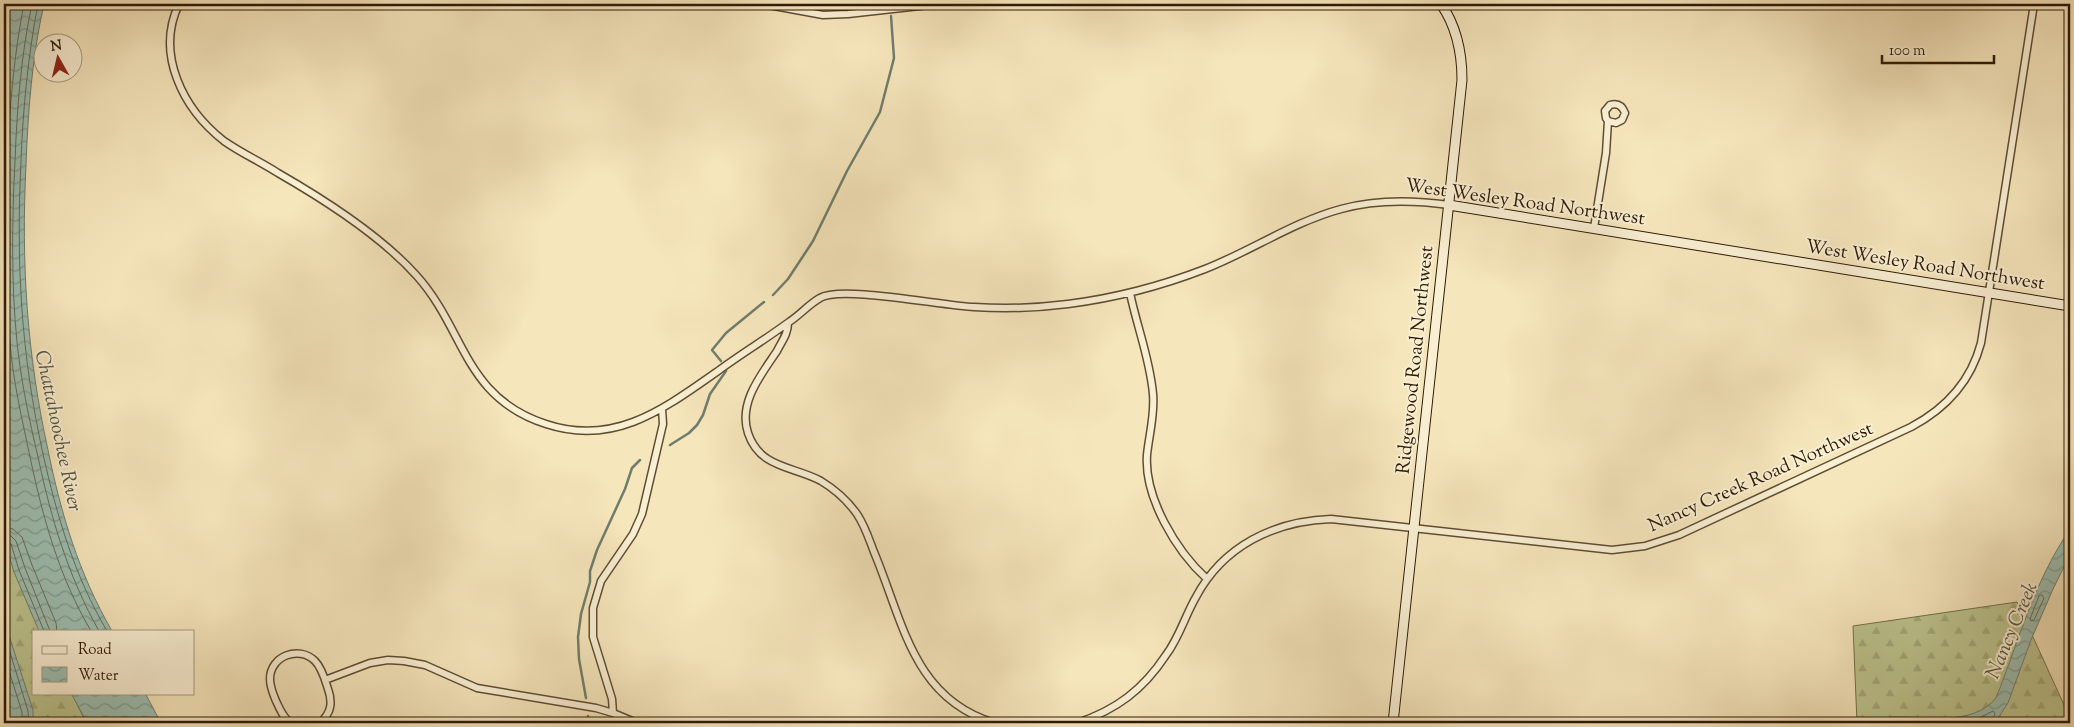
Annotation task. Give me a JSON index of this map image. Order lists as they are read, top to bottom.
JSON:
{
  "streets": {
    "street": ["West Wesley Road Northwest", "Ridgewood Road Northwest", "Nancy Creek Road Northwest"]
  },
  "crossings": [
    ["West Wesley Road Northwest", "Ridgewood Road Northwest"],
    ["West Wesley Road Northwest", "Nancy Creek Road Northwest"],
    ["Ridgewood Road Northwest", "Nancy Creek Road Northwest"]
  ],
  "water": ["Chattahoochee River", "Nancy Creek"],
  "legend": ["Road", "Water"],
  "scale_bar": "100 m",
  "north": "top"
}
